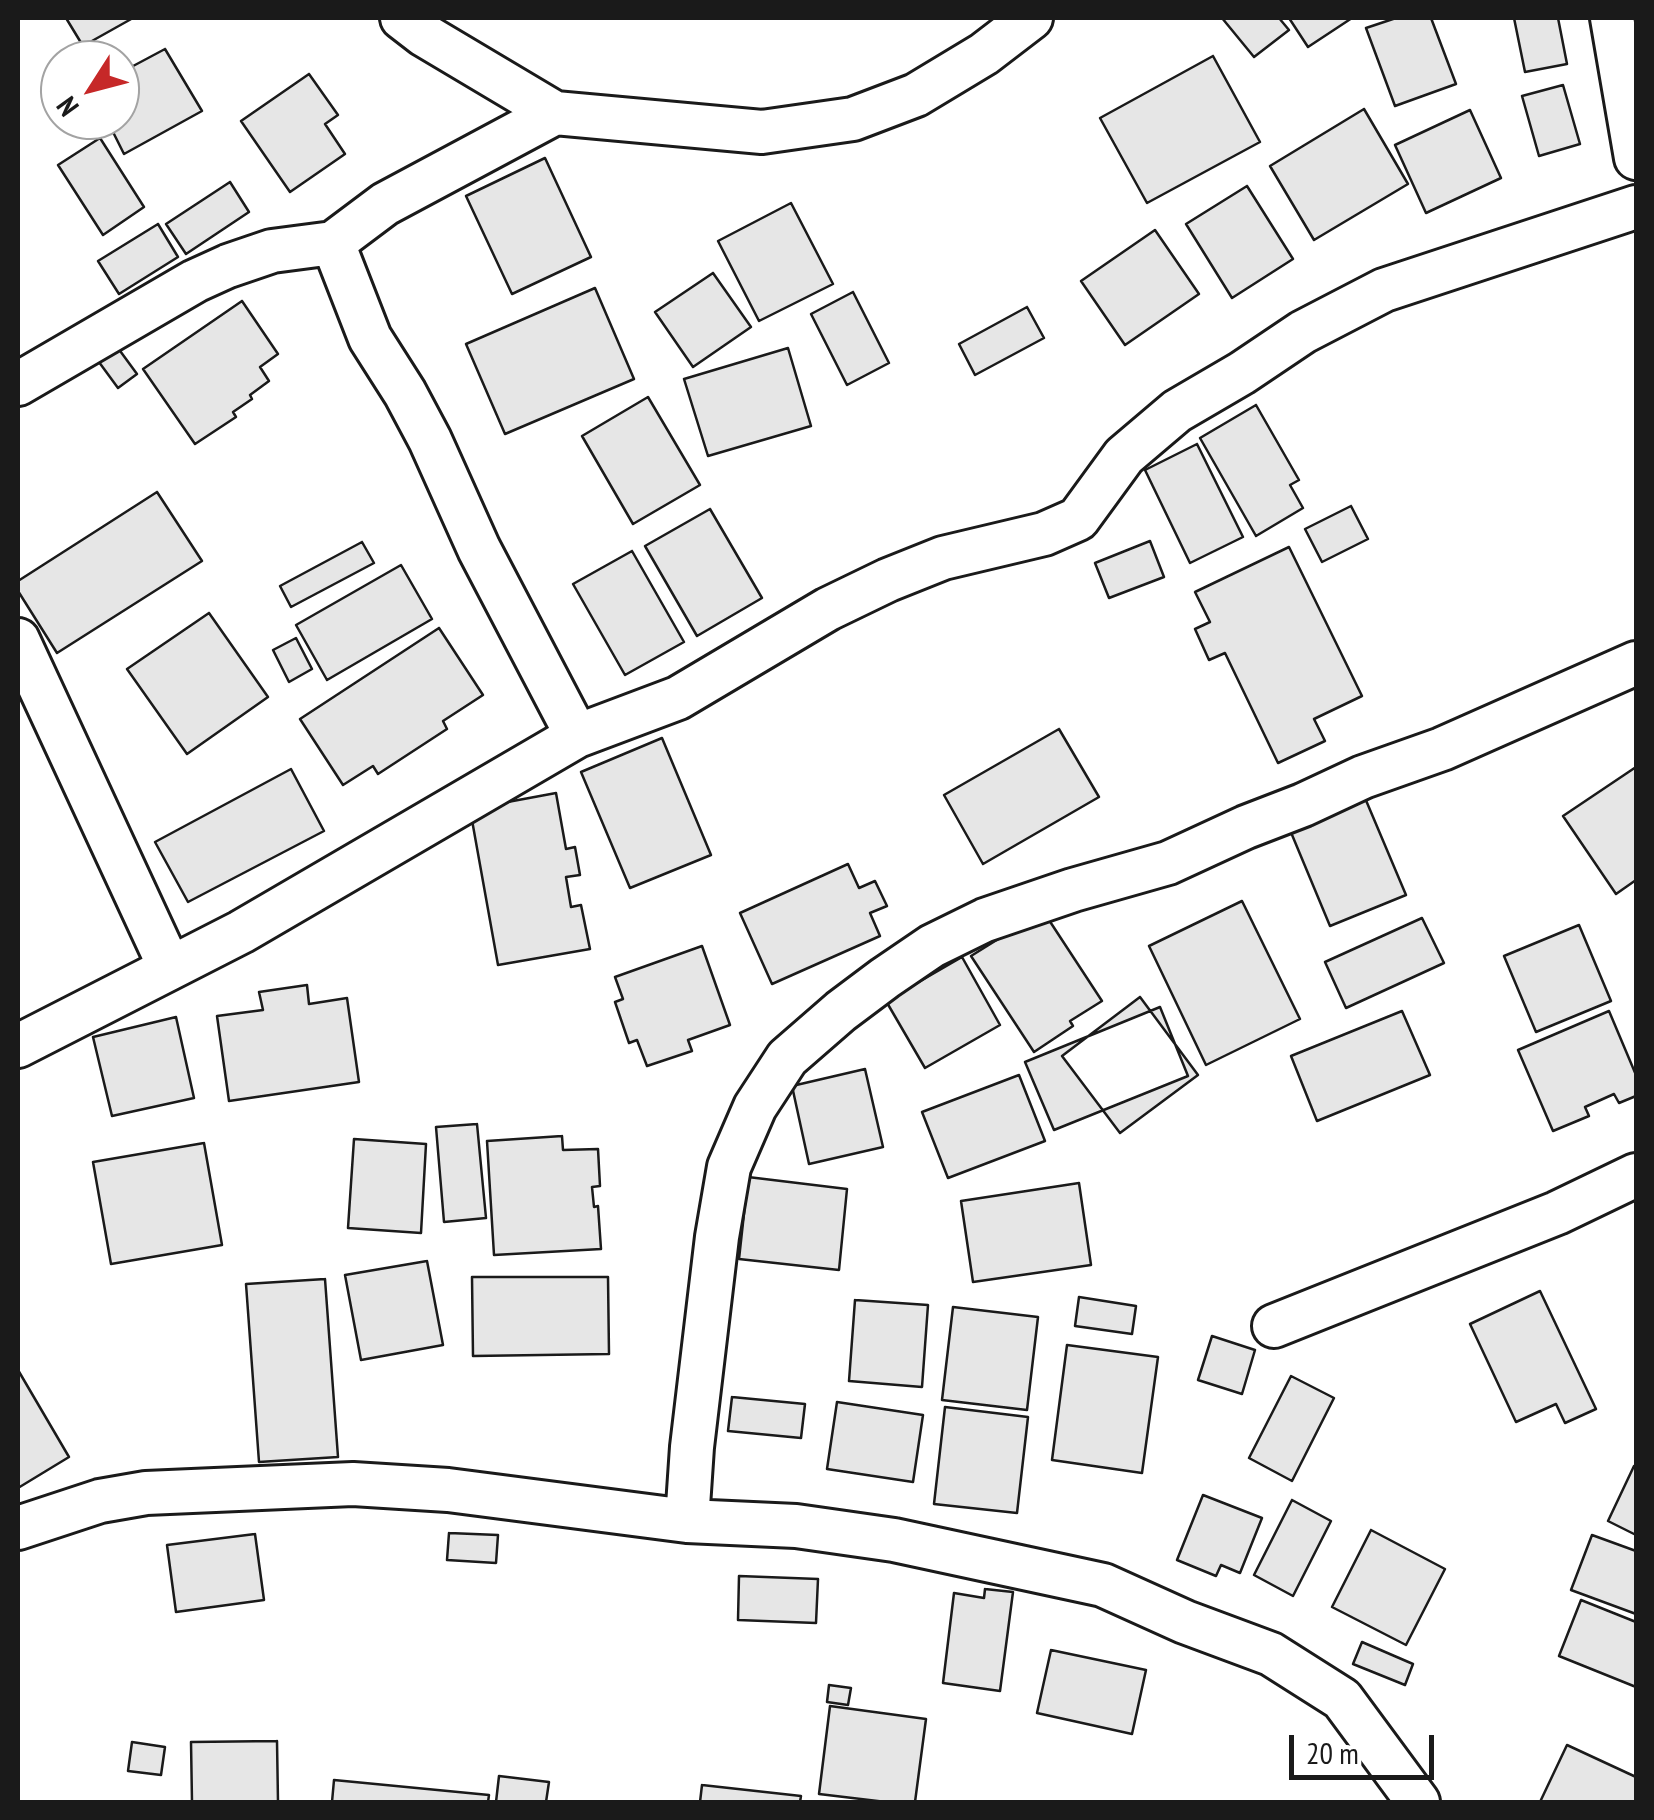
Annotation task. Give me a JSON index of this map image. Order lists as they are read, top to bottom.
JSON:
{
  "scale_bar": "20 m",
  "north": "bottom left"
}
